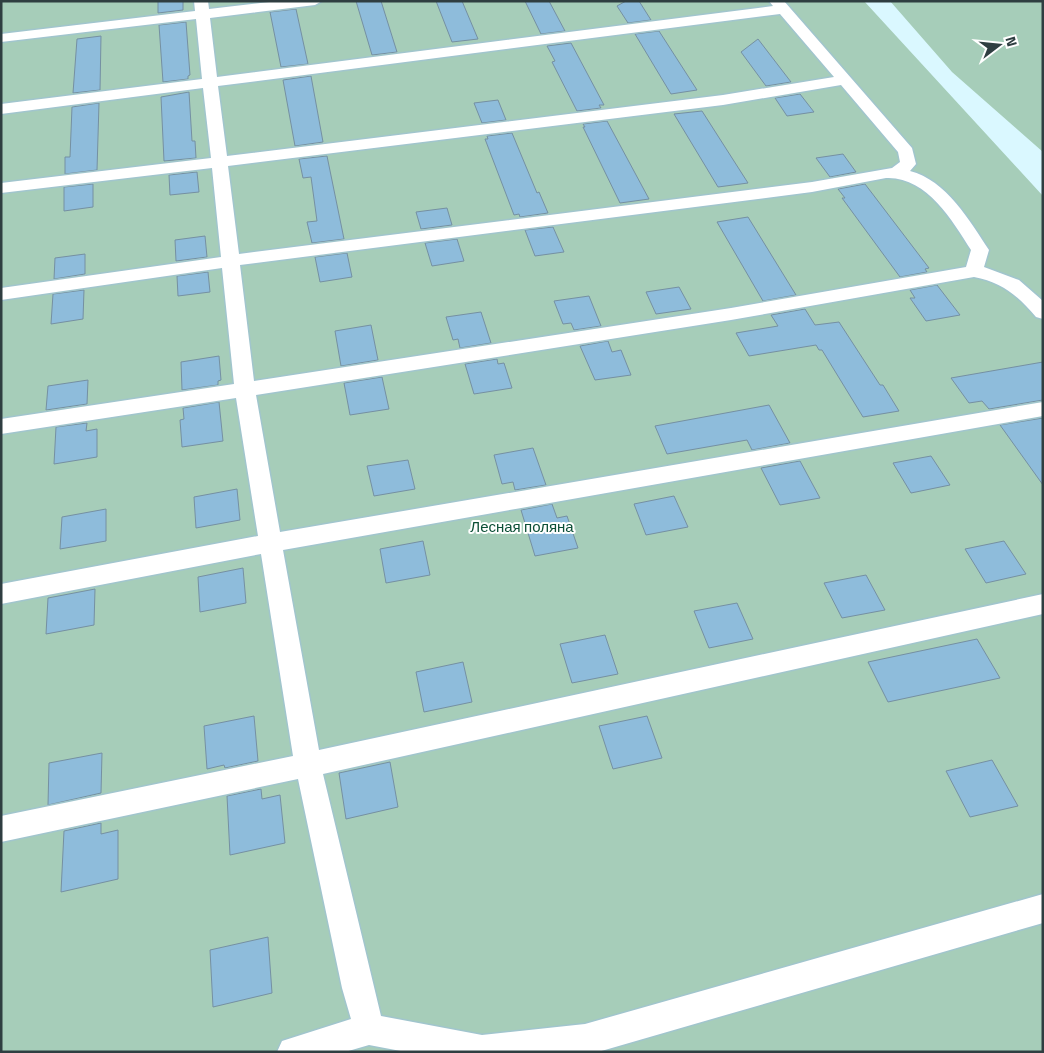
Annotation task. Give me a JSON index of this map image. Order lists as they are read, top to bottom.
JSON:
{
  "parks": ["Лесная поляна"],
  "north": "right"
}
